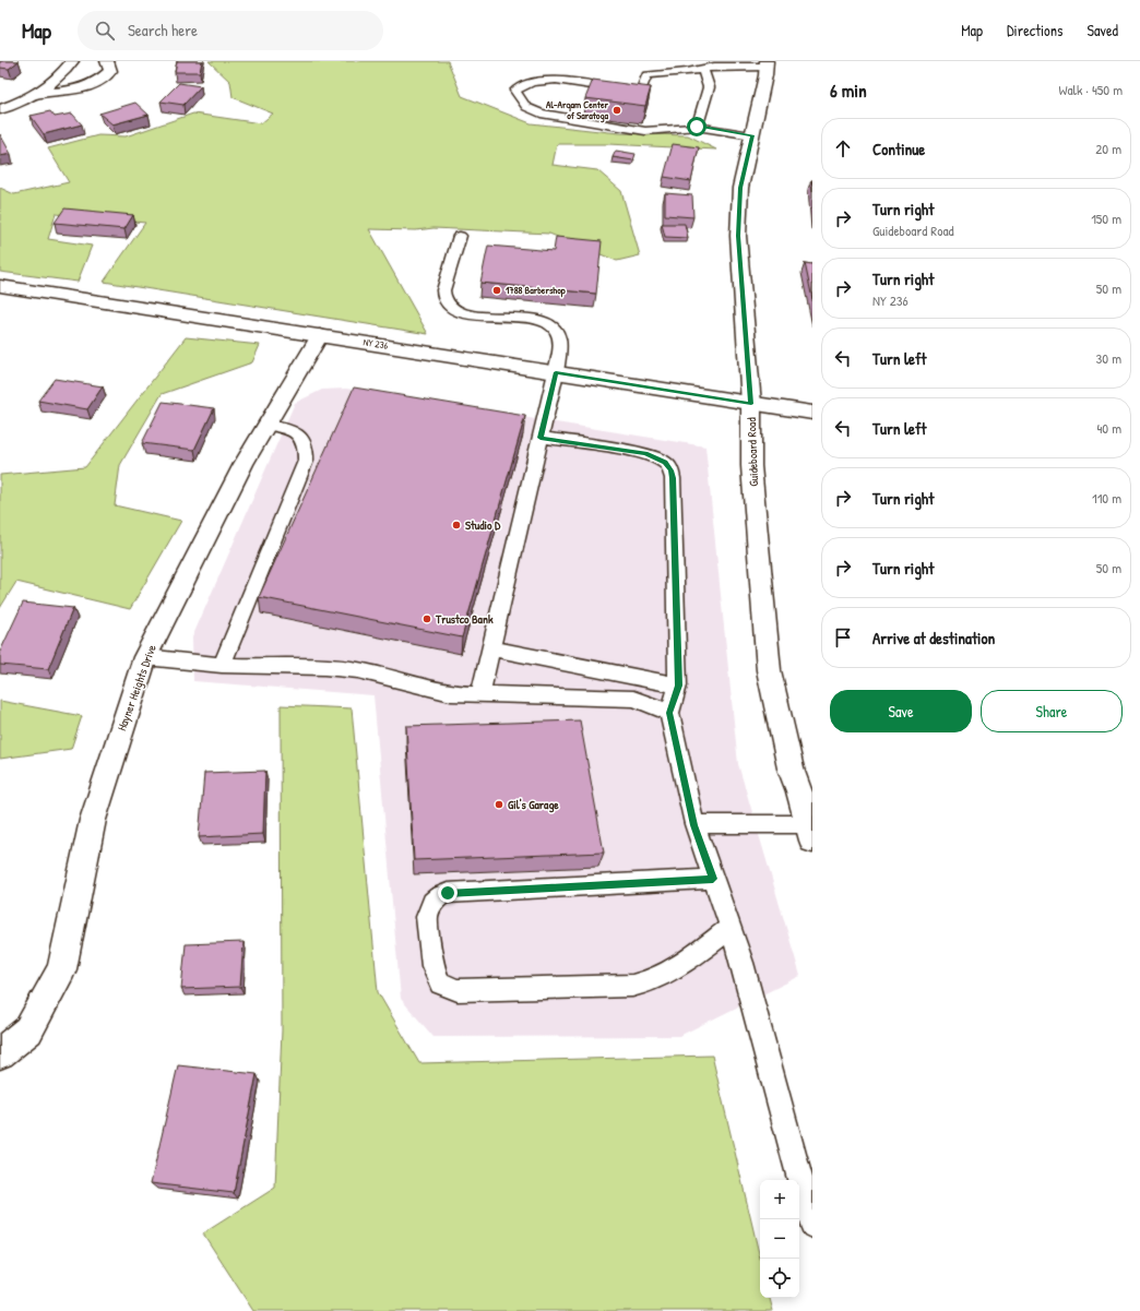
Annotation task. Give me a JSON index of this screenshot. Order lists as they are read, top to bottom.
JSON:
{
  "streets": {
    "street": ["NY 236", "Guideboard Road", "Hayner Heights Drive"]
  },
  "crossings": [
    ["NY 236", "Guideboard Road"],
    ["NY 236", "Hayner Heights Drive"]
  ],
  "places": [
    "Al-Arqam Center of Saratoga",
    "1788 Barbershop",
    "Studio D",
    "Trustco Bank",
    "Gil's Garage"
  ],
  "page": {
    "header": "Map",
    "search": "Search here",
    "nav": ["Map", "Directions", "Saved"],
    "heading": ["6 min", "Walk · 450 m"],
    "list": [
      ["Continue", "20 m"],
      ["Turn right", "Guideboard Road", "150 m"],
      ["Turn right", "NY 236", "50 m"],
      ["Turn left", "30 m"],
      ["Turn left", "40 m"],
      ["Turn right", "110 m"],
      ["Turn right", "50 m"],
      "Arrive at destination"
    ],
    "buttons": ["Save", "Share"],
    "map_buttons": ["+", "−"]
  }
}
